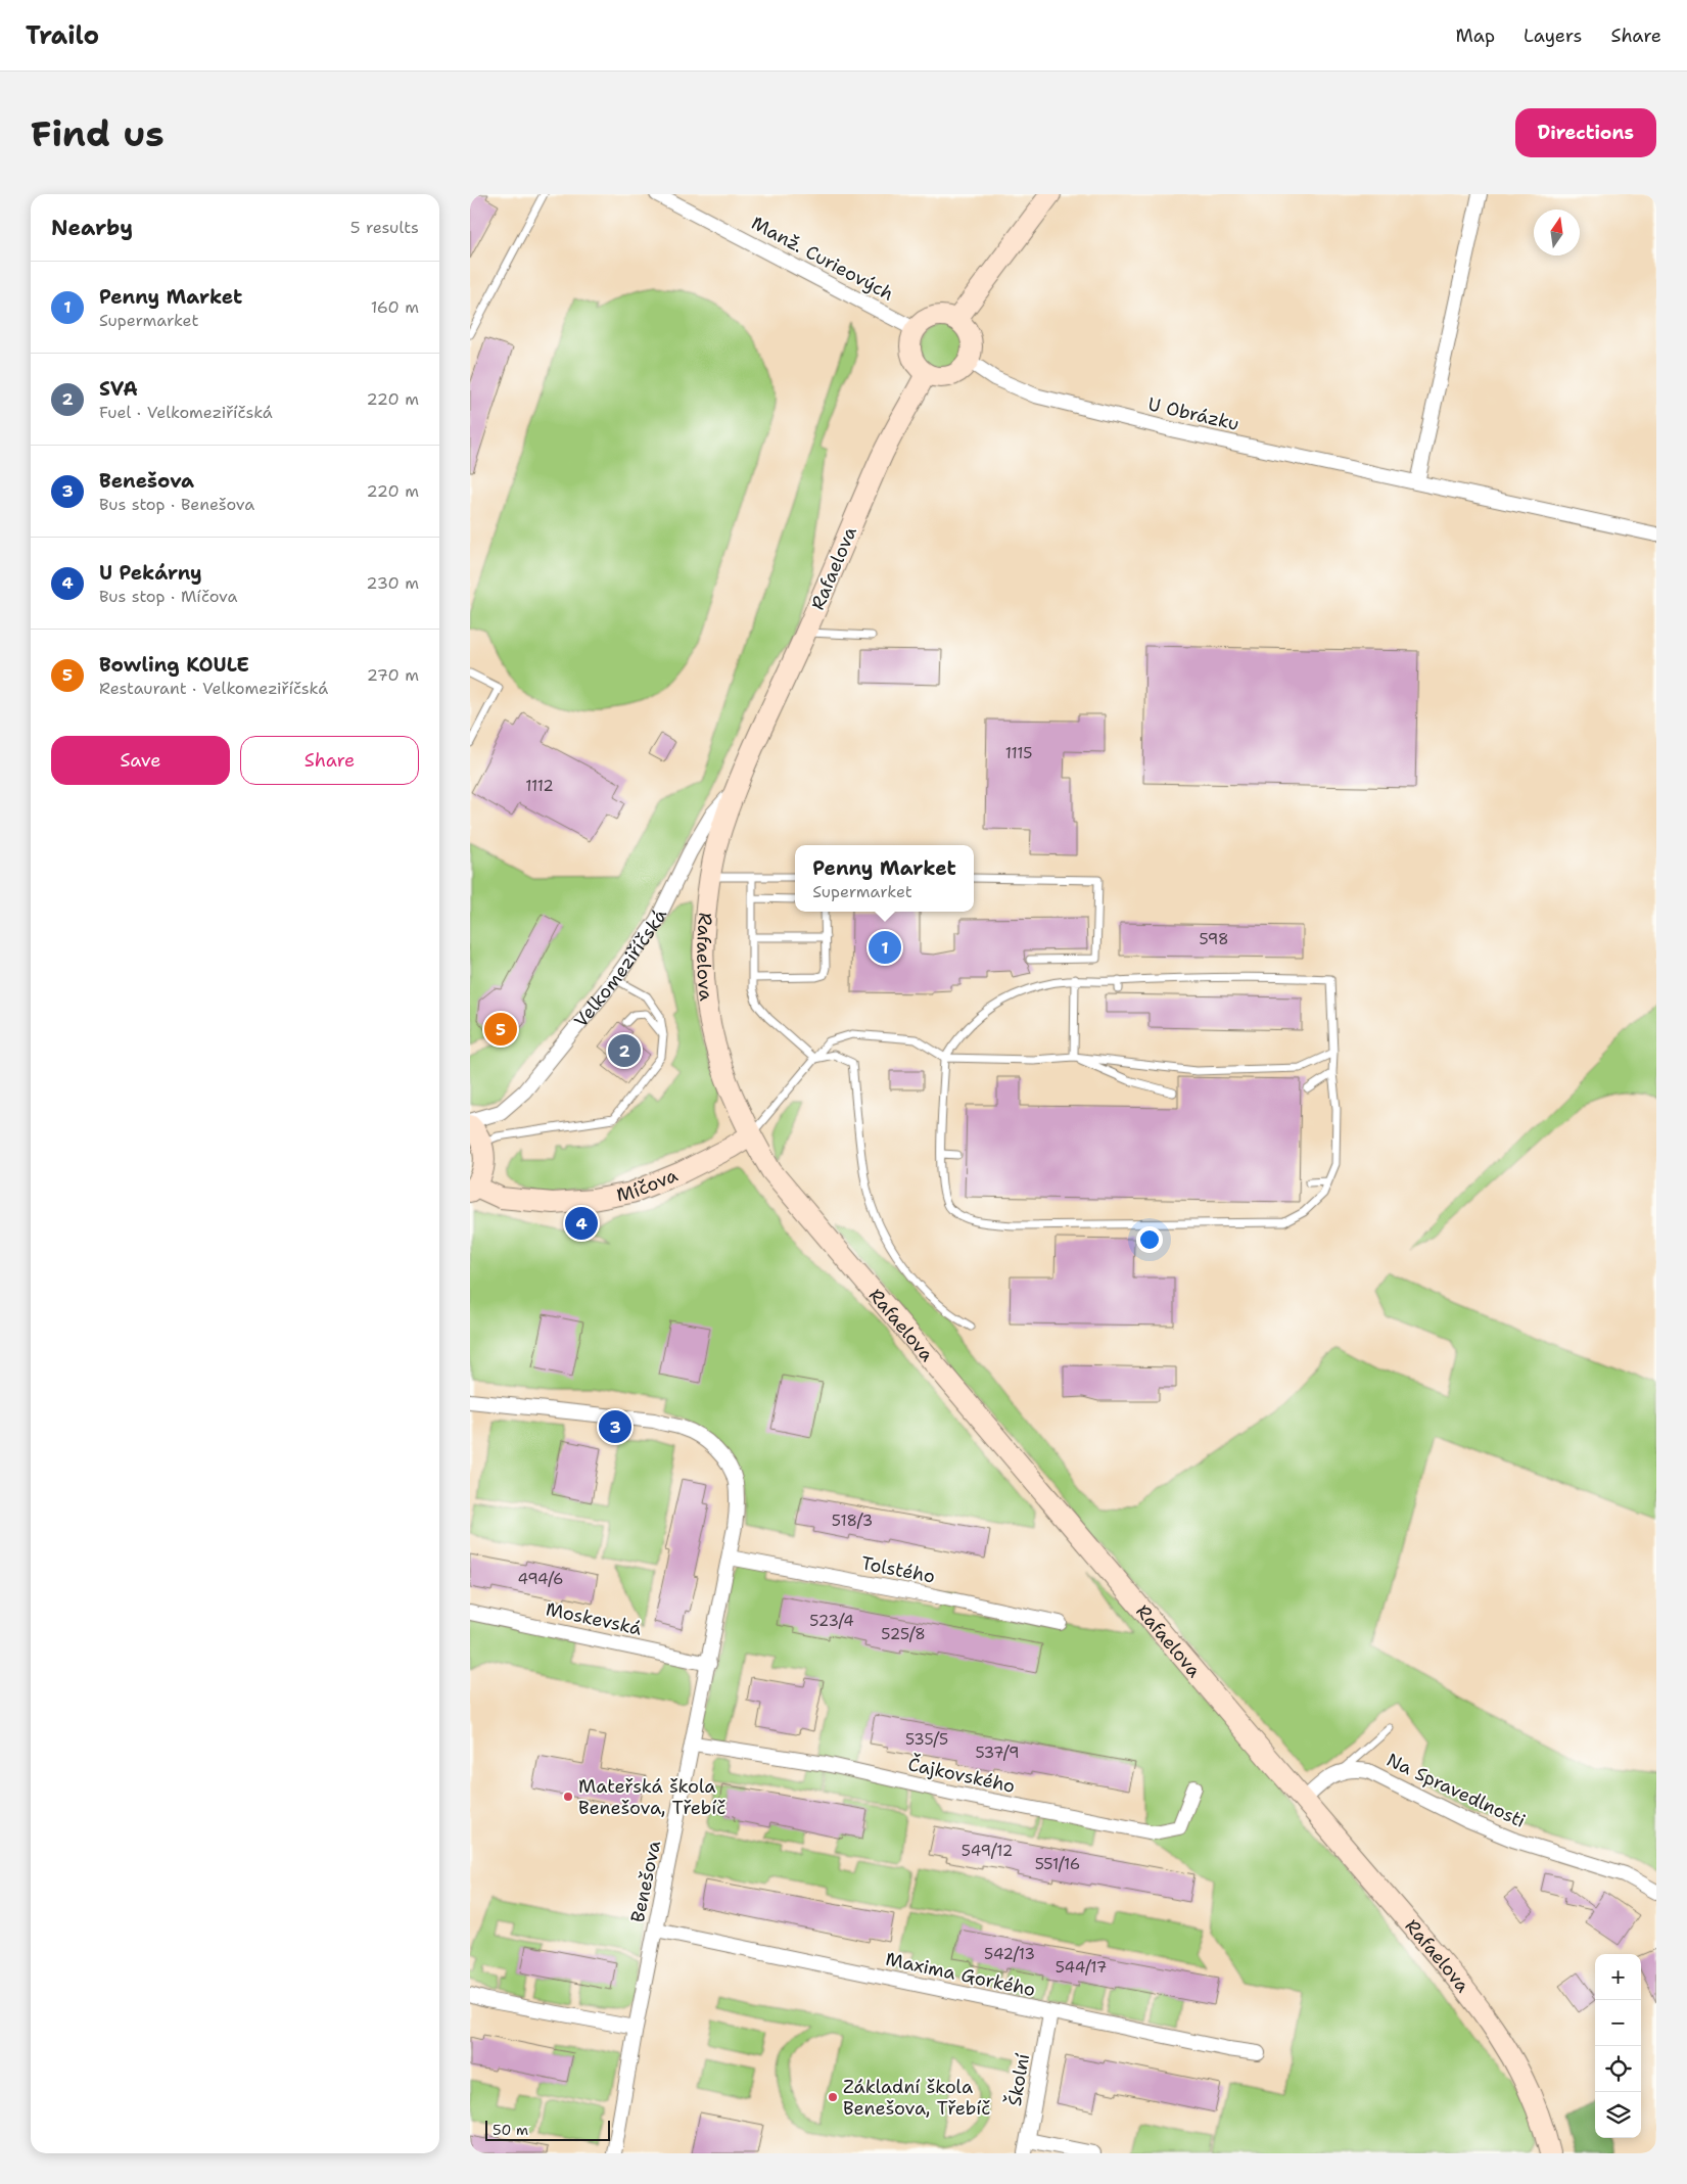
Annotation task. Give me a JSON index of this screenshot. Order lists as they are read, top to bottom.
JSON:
{
  "streets": {
    "main road": ["Rafaelova", "Míčova"],
    "street": [
      "Manž. Curieových",
      "U Obrázku",
      "Velkomeziříčská",
      "Tolstého",
      "Moskevská",
      "Čajkovského",
      "Na Spravedlnosti",
      "Benešova",
      "Maxima Gorkého",
      "Školní"
    ]
  },
  "crossings": [
    ["Manž. Curieových", "U Obrázku"],
    ["Manž. Curieových", "Rafaelova"],
    ["U Obrázku", "Rafaelova"],
    ["Rafaelova", "Velkomeziříčská"],
    ["Rafaelova", "Míčova"],
    ["Tolstého", "Benešova"],
    ["Moskevská", "Benešova"],
    ["Čajkovského", "Benešova"],
    ["Benešova", "Maxima Gorkého"],
    ["Maxima Gorkého", "Školní"]
  ],
  "places": ["Mateřská škola Benešova, Třebíč", "Základní škola Benešova, Třebíč"],
  "house_numbers": [
    "1115",
    "1112",
    "598",
    "518/3",
    "494/6",
    "523/4",
    "525/8",
    "535/5",
    "537/9",
    "549/12",
    "551/16",
    "542/13",
    "544/17"
  ],
  "scale_bar": "50 m",
  "north": "top",
  "page": {
    "header": "Trailo",
    "nav": ["Map", "Layers", "Share"],
    "buttons": [
      "Directions",
      ["Save", "Share"]
    ],
    "title": "Find us",
    "heading": ["Nearby", "5 results"],
    "list": [
      {
        "mark": "1",
        "name": "Penny Market",
        "note": "Supermarket",
        "value": "160 m"
      },
      {
        "mark": "2",
        "name": "SVA",
        "note": "Fuel · Velkomeziříčská",
        "value": "220 m"
      },
      {
        "mark": "3",
        "name": "Benešova",
        "note": "Bus stop · Benešova",
        "value": "220 m"
      },
      {
        "mark": "4",
        "name": "U Pekárny",
        "note": "Bus stop · Míčova",
        "value": "230 m"
      },
      {
        "mark": "5",
        "name": "Bowling KOULE",
        "note": "Restaurant · Velkomeziříčská",
        "value": "270 m"
      }
    ],
    "popup": ["Penny Market", "Supermarket"],
    "pins": [
      "1",
      "5",
      "2",
      "4",
      "3"
    ],
    "map_buttons": ["+", "−"],
    "scale": "50 m"
  }
}
